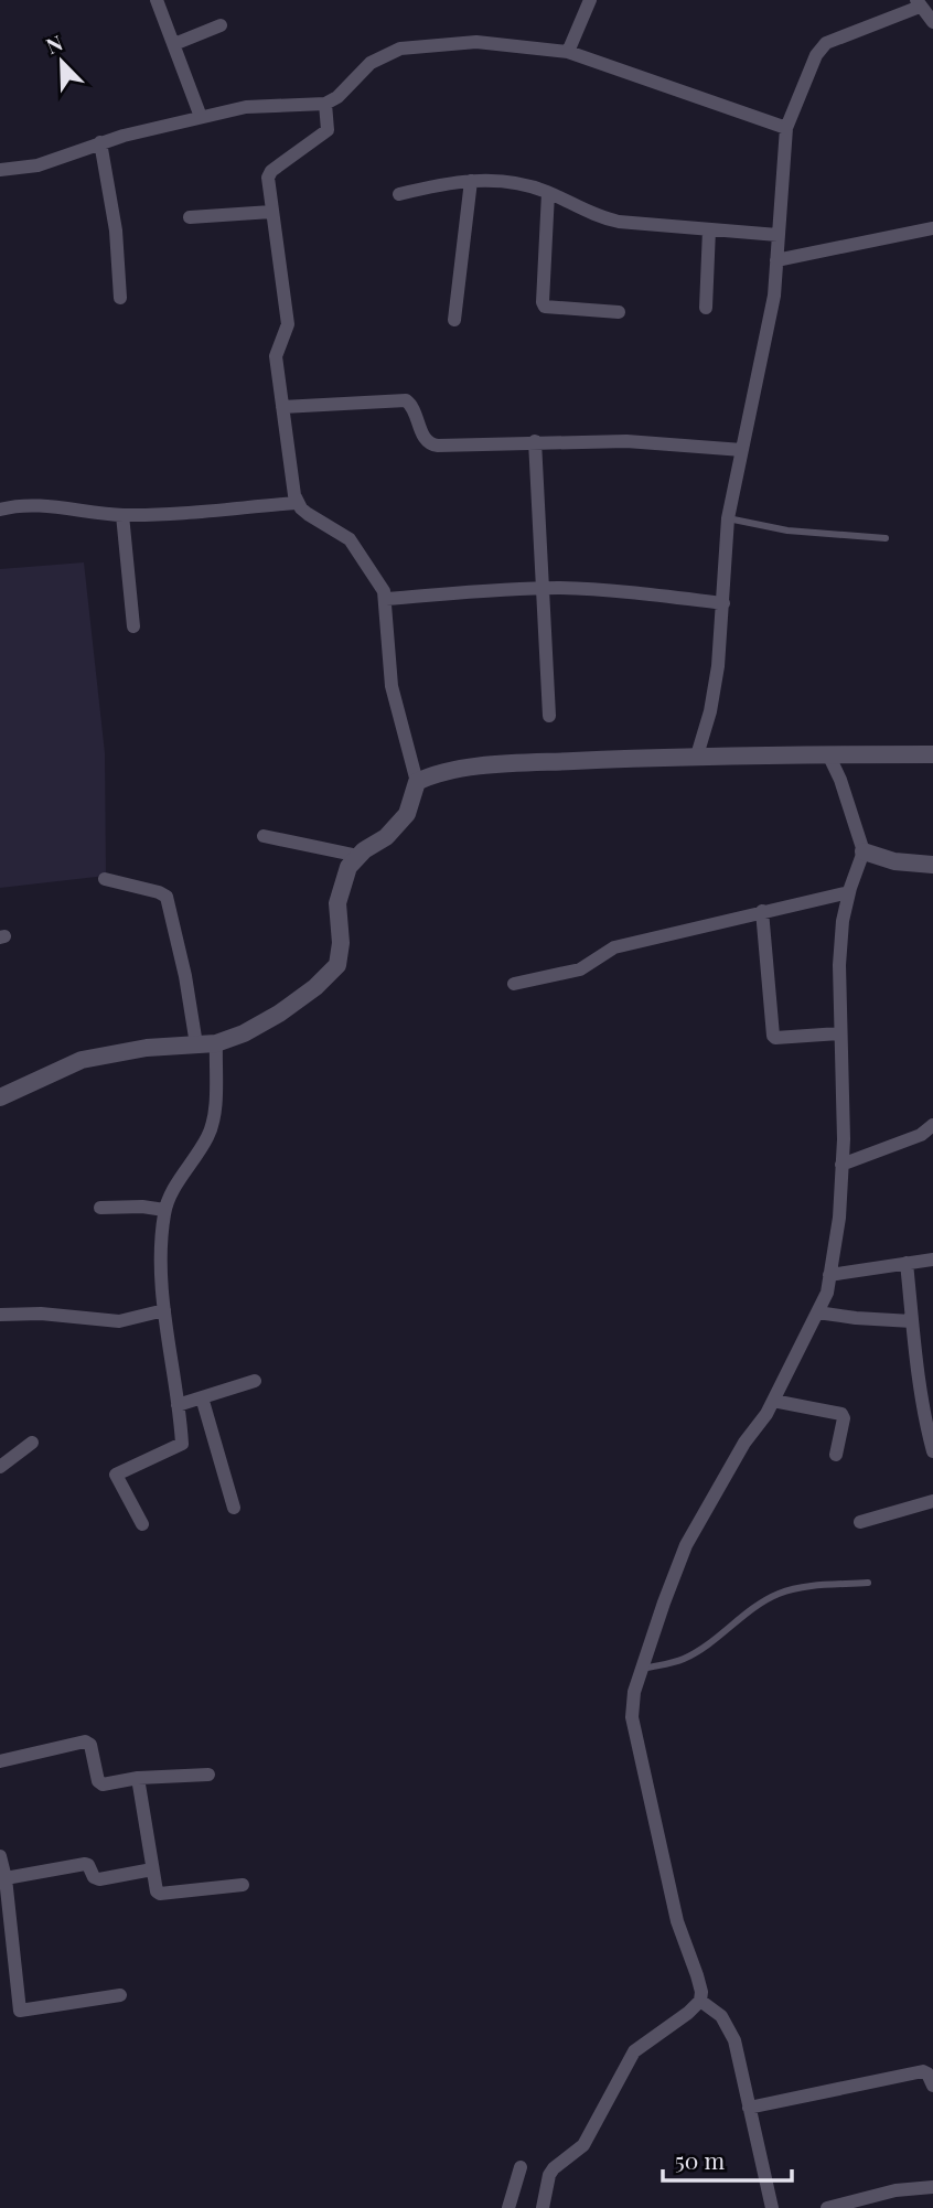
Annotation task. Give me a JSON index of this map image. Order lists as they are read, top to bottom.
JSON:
{
  "scale_bar": "50 m",
  "north": "top left"
}
